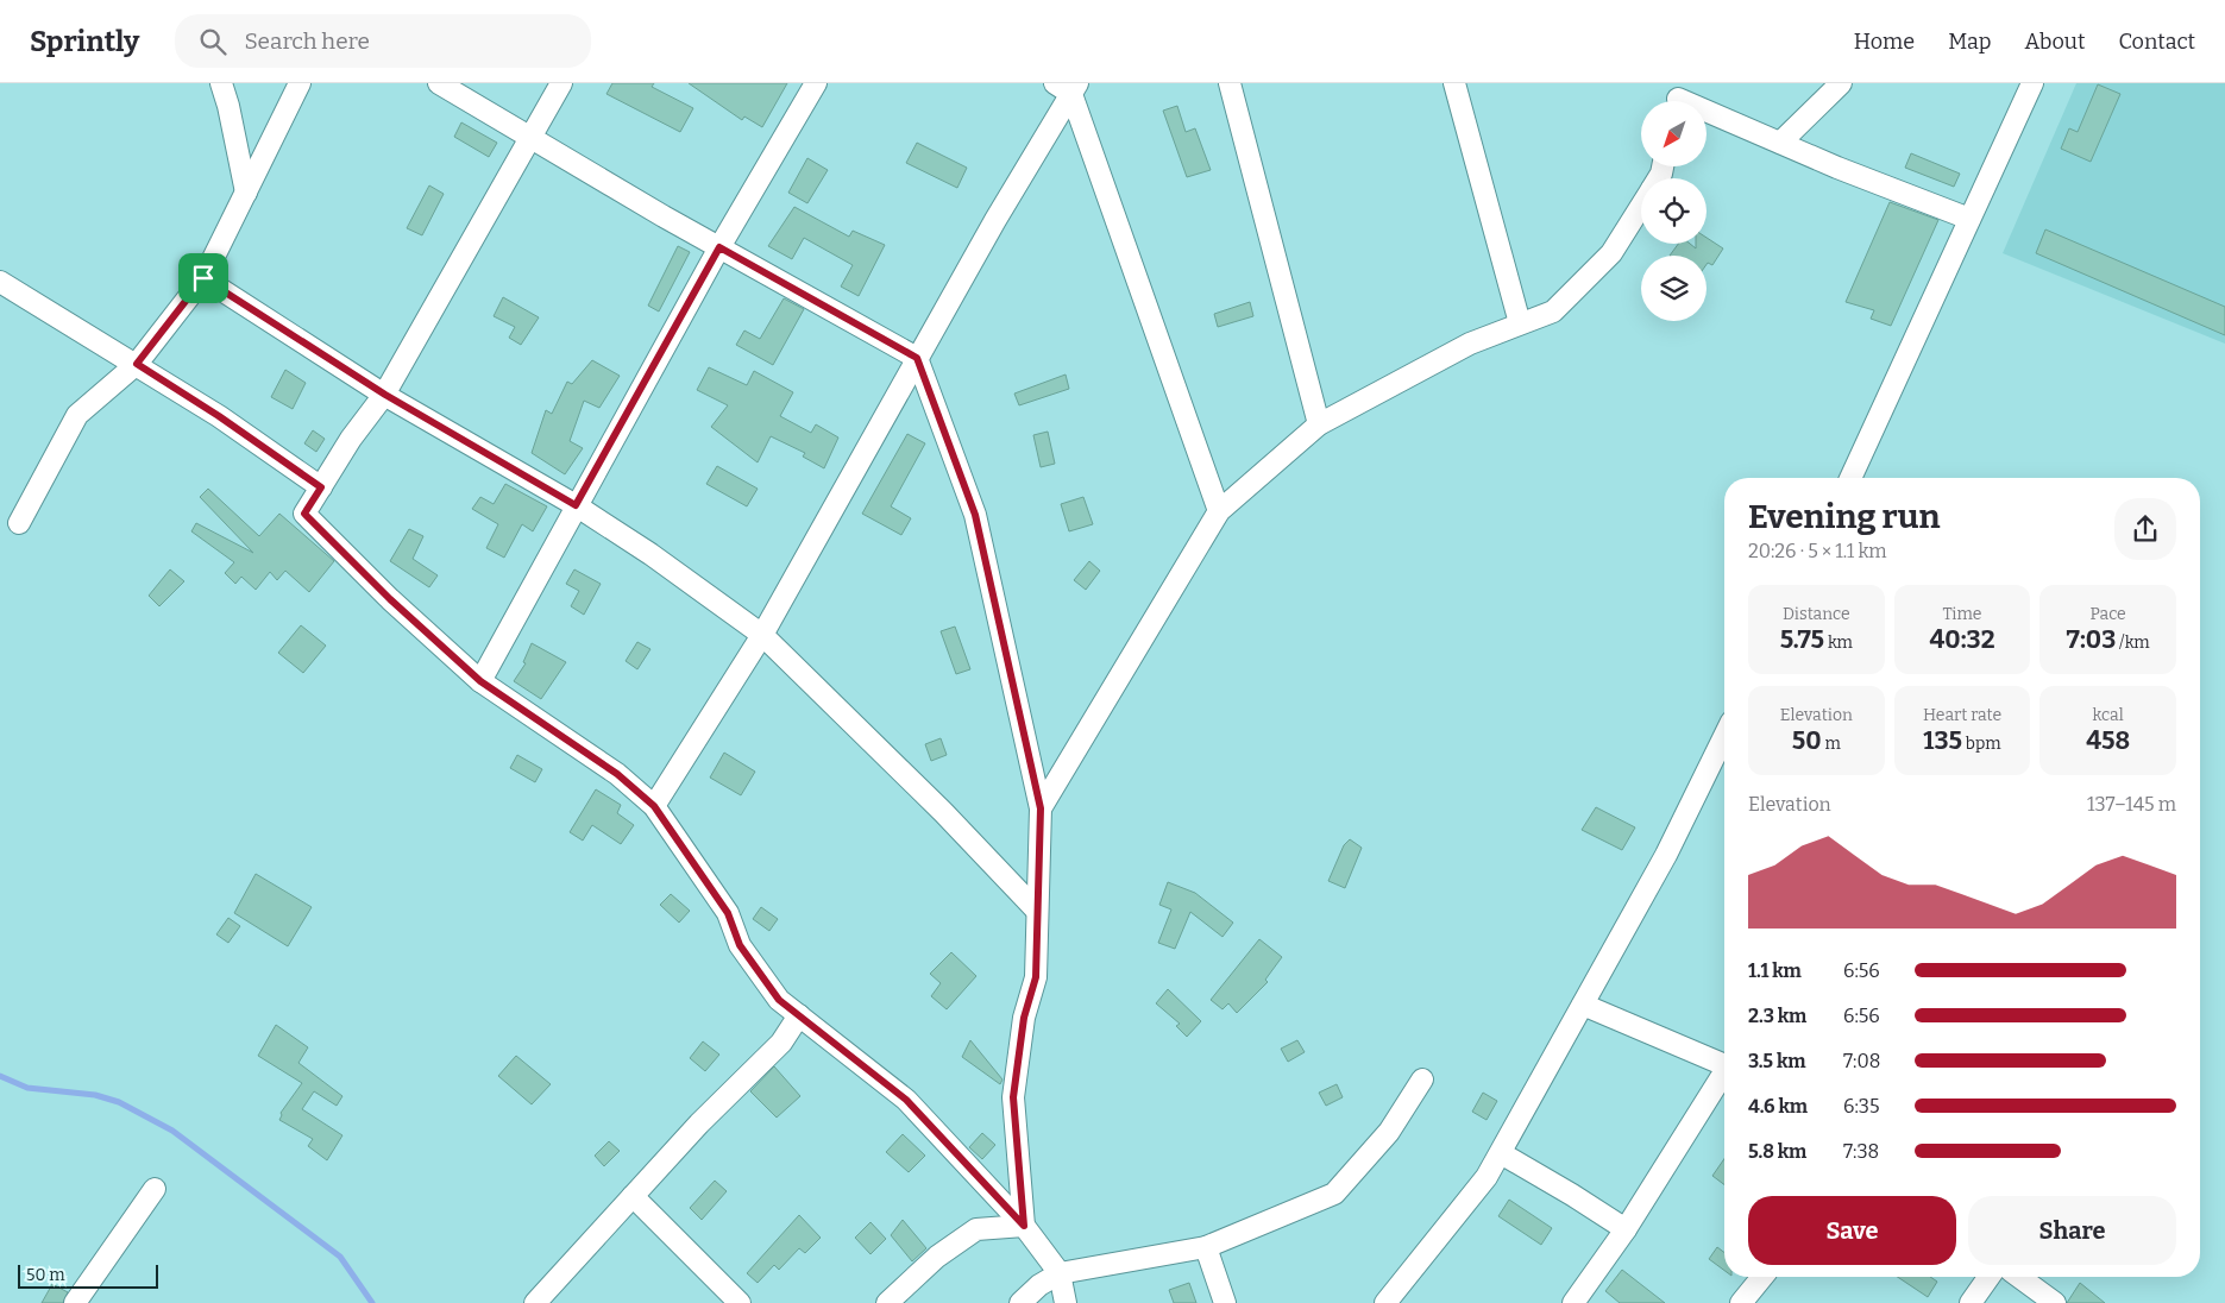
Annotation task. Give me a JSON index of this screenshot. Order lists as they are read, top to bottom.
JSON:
{
  "scale_bar": "50 m",
  "north": "bottom left",
  "page": {
    "header": "Sprintly",
    "search": "Search here",
    "nav": [
      "Home",
      "Map",
      "About",
      "Contact"
    ],
    "heading": ["Evening run", "20:26 · 5 × 1.1 km"],
    "stats": [
      ["Distance", "5.75 km"],
      ["Time", "40:32"],
      ["Pace", "7:03 /km"],
      ["Elevation", "50 m"],
      ["Heart rate", "135 bpm"],
      ["kcal", "458"]
    ],
    "chart": ["Elevation", "137–145 m"],
    "list": [
      {
        "name": "1.1 km",
        "note": "6:56"
      },
      {
        "name": "2.3 km",
        "note": "6:56"
      },
      {
        "name": "3.5 km",
        "note": "7:08"
      },
      {
        "name": "4.6 km",
        "note": "6:35"
      },
      {
        "name": "5.8 km",
        "note": "7:38"
      }
    ],
    "buttons": ["Save", "Share"],
    "scale": "50 m"
  }
}
